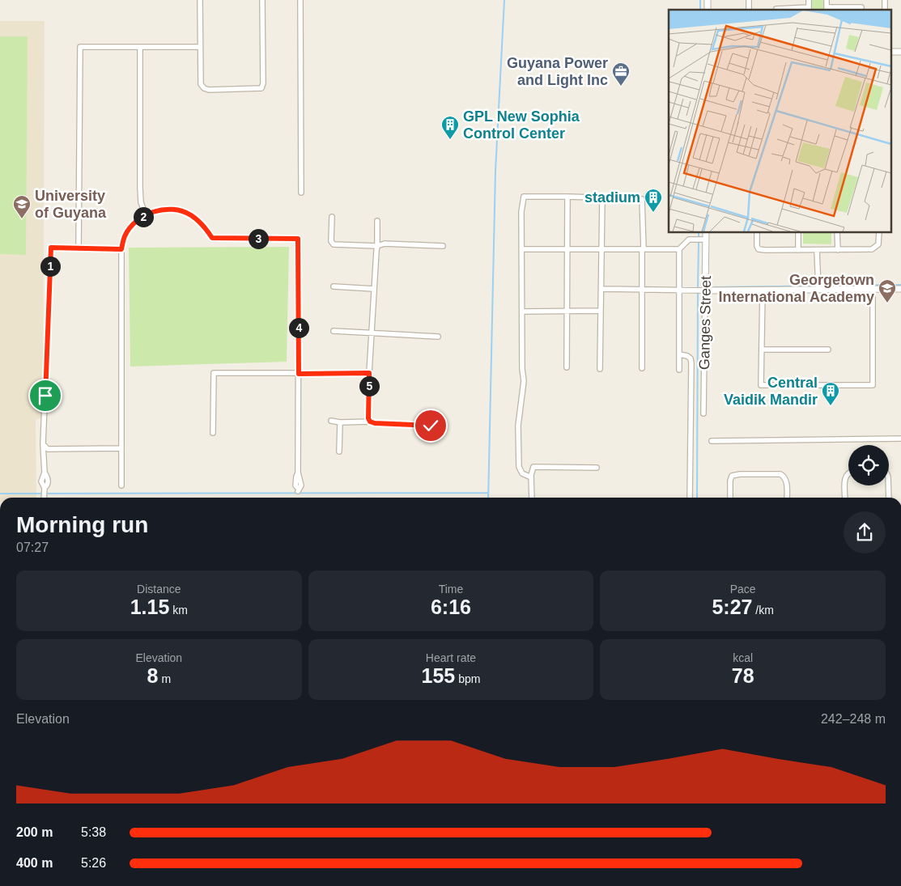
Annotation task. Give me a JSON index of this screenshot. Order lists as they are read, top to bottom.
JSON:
{
  "streets": {
    "street": ["Ganges Street"]
  },
  "places": {
    "office": ["Guyana Power and Light Inc"],
    "building": ["GPL New Sophia Control Center", "stadium", "Central Vaidik Mandir"],
    "school or university": ["University of Guyana", "Georgetown International Academy"]
  },
  "page": {
    "pins": [
      "2",
      "3",
      "1",
      "4",
      "5"
    ],
    "heading": ["Morning run", "07:27"],
    "stats": [
      ["Distance", "1.15 km"],
      ["Time", "6:16"],
      ["Pace", "5:27 /km"],
      ["Elevation", "8 m"],
      ["Heart rate", "155 bpm"],
      ["kcal", "78"]
    ],
    "chart": ["Elevation", "242–248 m"],
    "list": [
      {
        "name": "200 m",
        "note": "5:38"
      },
      {
        "name": "400 m",
        "note": "5:26"
      }
    ]
  }
}
